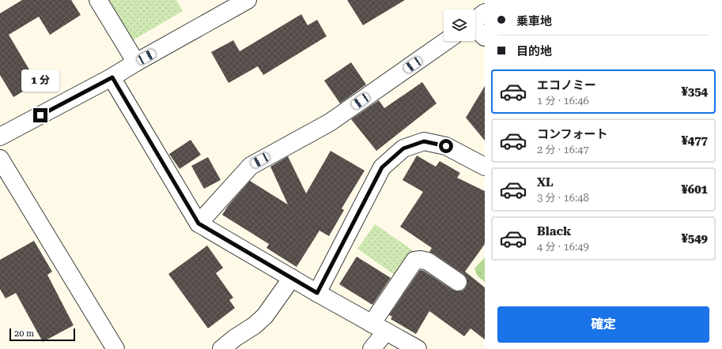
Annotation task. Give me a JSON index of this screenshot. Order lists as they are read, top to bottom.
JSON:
{
  "scale_bar": "20 m",
  "page": {
    "banner": ["乗車地", "目的地"],
    "bubble": "1 分",
    "list": [
      {
        "name": "エコノミー",
        "note": "1 分 · 16:46",
        "value": "¥354"
      },
      {
        "name": "コンフォート",
        "note": "2 分 · 16:47",
        "value": "¥477"
      },
      {
        "name": "XL",
        "note": "3 分 · 16:48",
        "value": "¥601"
      },
      {
        "name": "Black",
        "note": "4 分 · 16:49",
        "value": "¥549"
      }
    ],
    "buttons": "確定",
    "scale": "20 m"
  }
}
